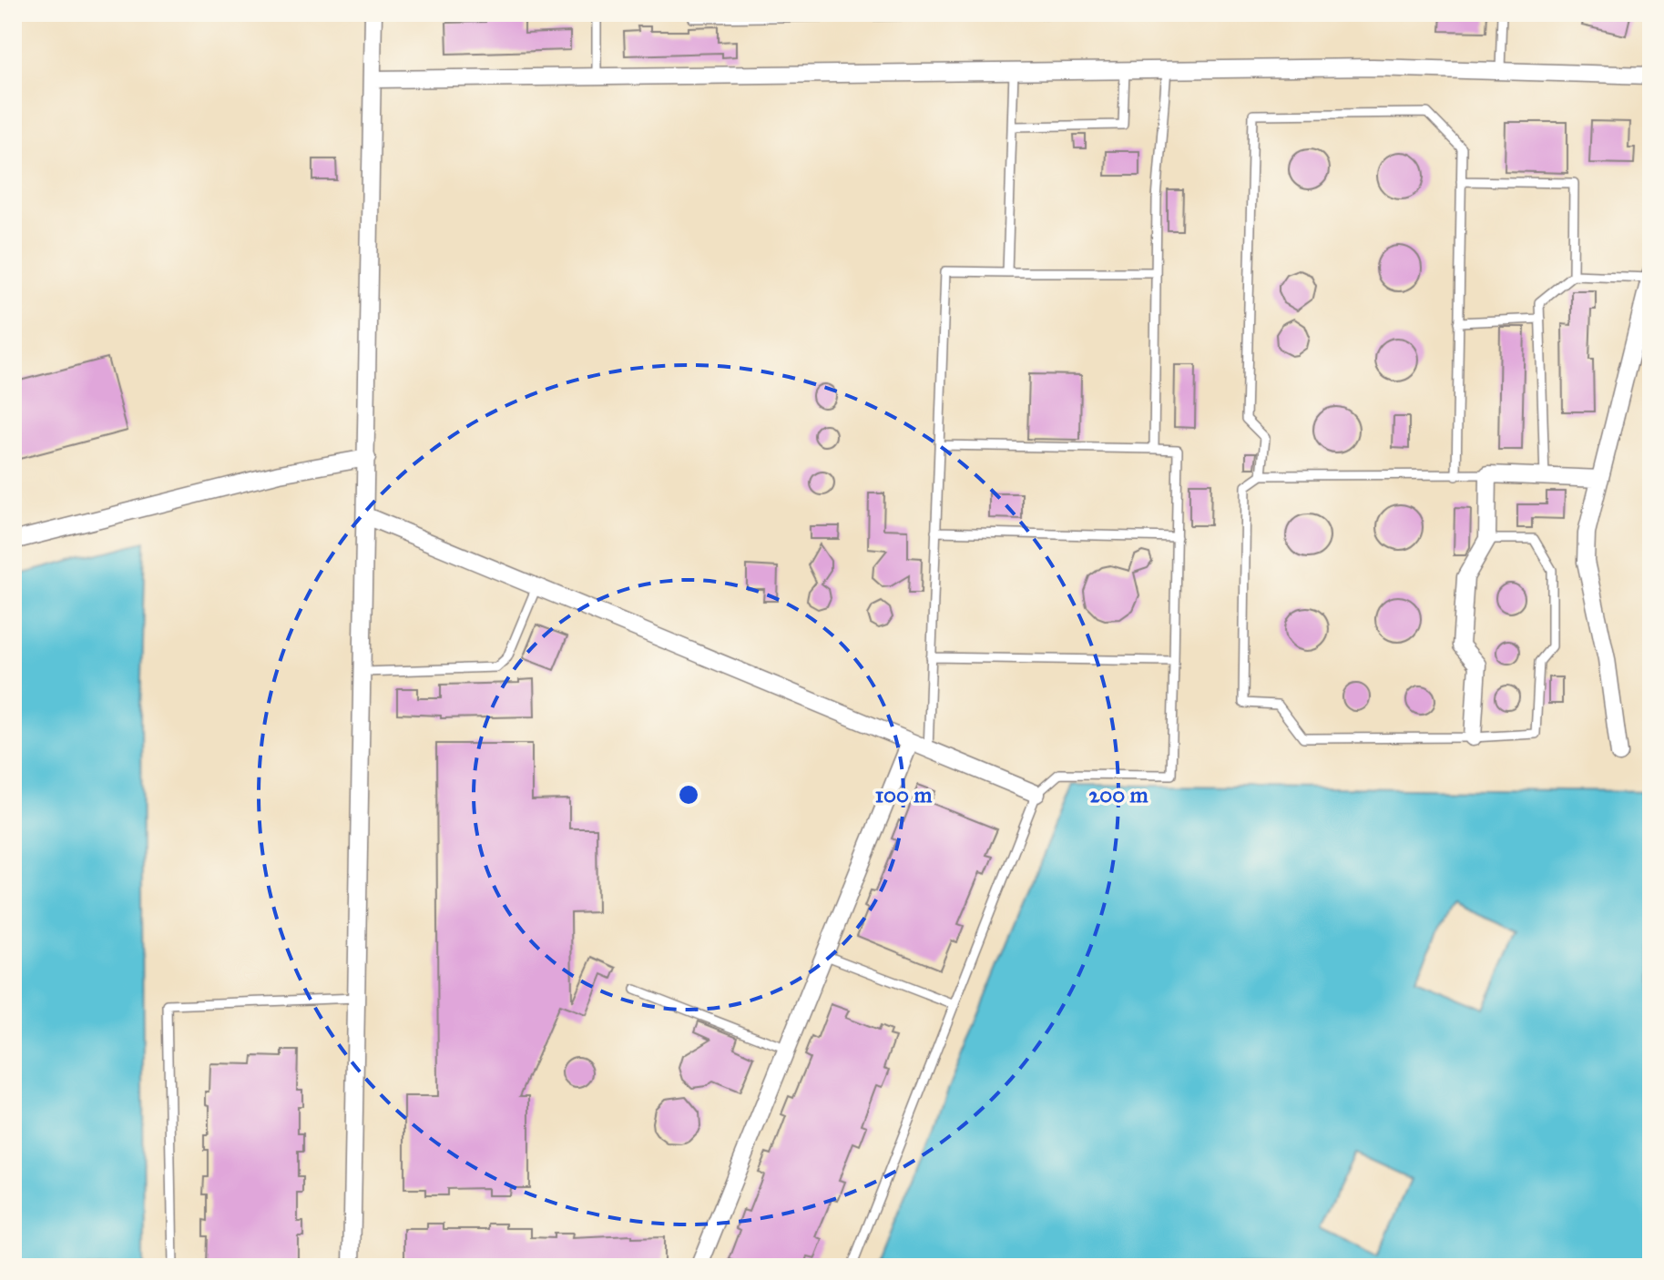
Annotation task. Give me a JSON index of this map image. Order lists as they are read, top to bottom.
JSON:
{
  "rings": ["100 m", "200 m"]
}
